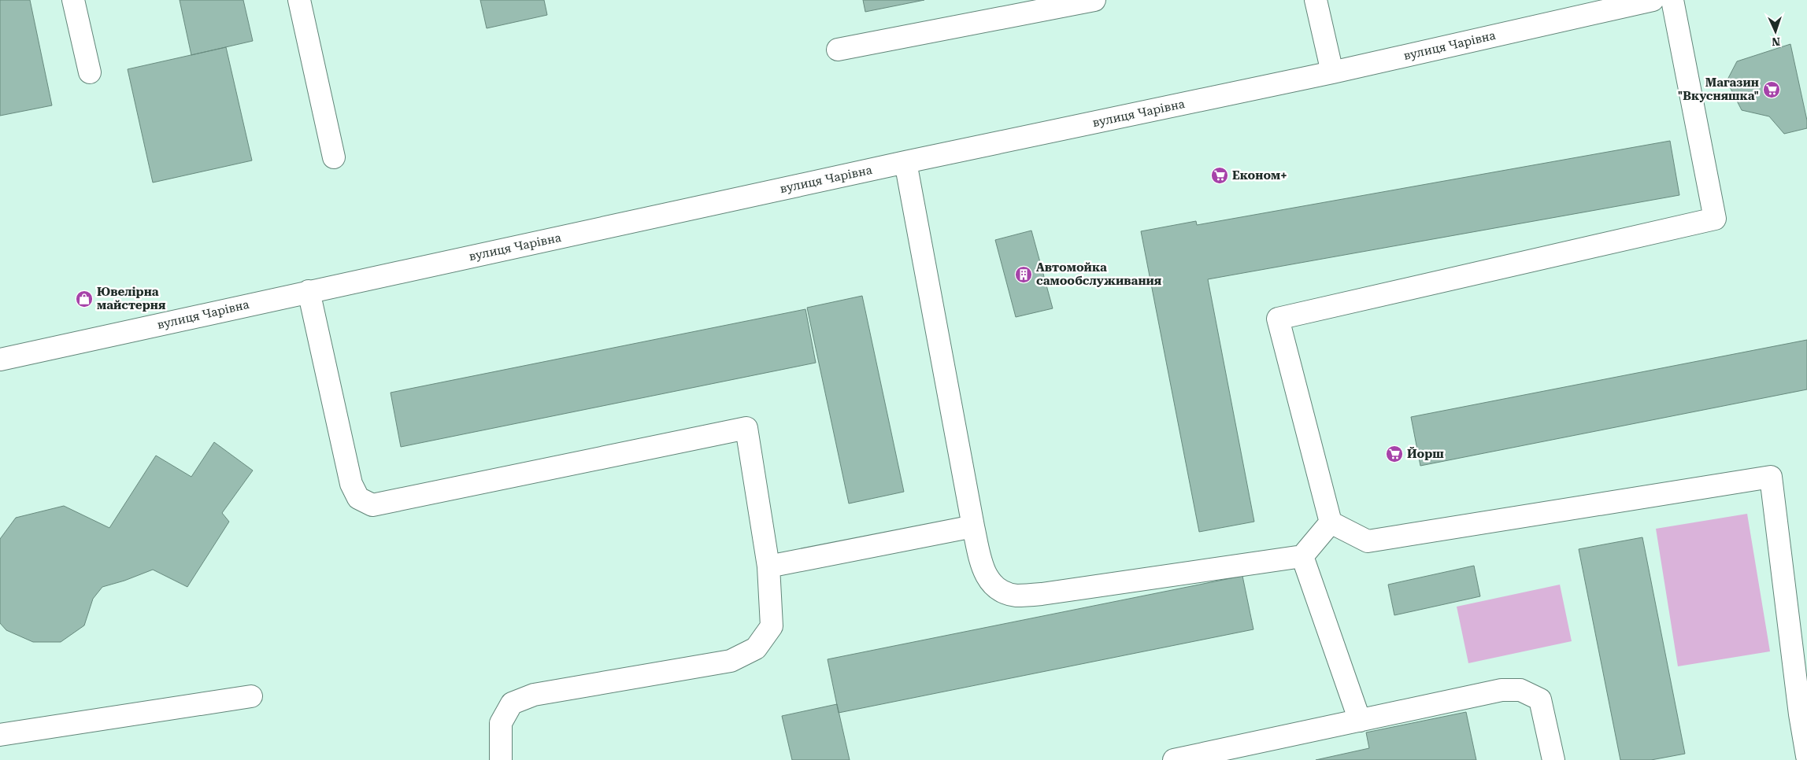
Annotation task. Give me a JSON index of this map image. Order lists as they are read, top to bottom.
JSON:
{
  "streets": {
    "street": ["вулиця Чарівна"]
  },
  "places": {
    "supermarket": ["Магазин \"Вкусняшка\"", "Економ+", "Йорш"],
    "building": ["Автомойка самообслуживания"],
    "shop": ["Ювелірна майстерня"]
  },
  "north": "bottom"
}
